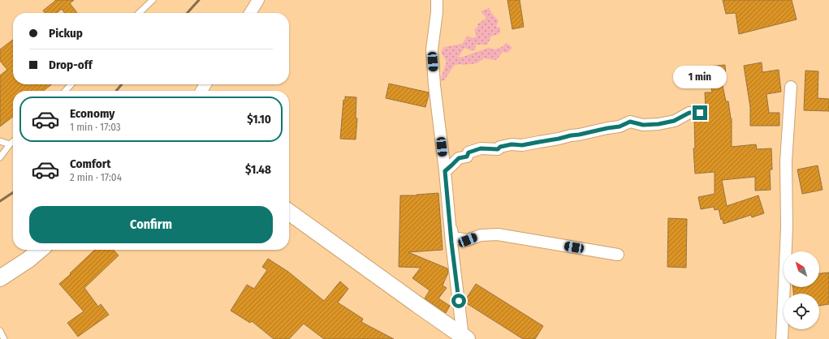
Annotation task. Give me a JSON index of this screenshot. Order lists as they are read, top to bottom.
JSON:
{
  "north": "top left",
  "page": {
    "banner": ["Pickup", "Drop-off"],
    "bubble": "1 min",
    "list": [
      {
        "name": "Economy",
        "note": "1 min · 17:03",
        "value": "$1.10"
      },
      {
        "name": "Comfort",
        "note": "2 min · 17:04",
        "value": "$1.48"
      }
    ],
    "buttons": "Confirm"
  }
}
